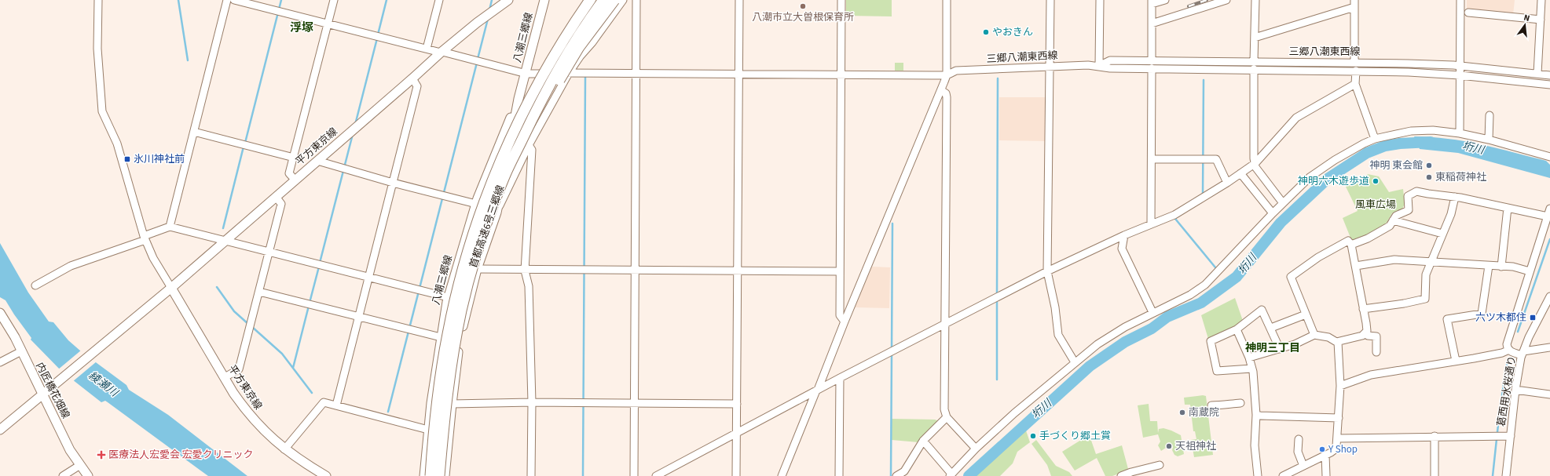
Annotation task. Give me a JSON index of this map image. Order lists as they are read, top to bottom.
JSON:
{
  "streets": {
    "highway": ["首都高速6号三郷線"],
    "main road": ["八潮三郷線", "平方東京線", "内匠橋花畑線"],
    "street": ["三郷八潮東西線", "葛西用水桜通り"]
  },
  "crossings": [
    ["八潮三郷線", "三郷八潮東西線"],
    ["八潮三郷線", "首都高速6号三郷線"],
    ["三郷八潮東西線", "平方東京線"],
    ["平方東京線", "内匠橋花畑線"]
  ],
  "districts": ["浮塚", "神明三丁目"],
  "water": ["垳川", "綾瀬川"],
  "parks": ["風車広場"],
  "places": {
    "other": [
      "八潮市立大曽根保育所",
      "やおきん",
      "神明 東会館",
      "東稲荷神社",
      "神明六木遊歩道",
      "南蔵院",
      "手づくり郷土賞",
      "天祖神社",
      "Y Shop"
    ],
    "transit": ["氷川神社前", "六ツ木都住"],
    "health": ["医療法人宏愛会 宏愛クリニック"]
  },
  "north": "top"
}
